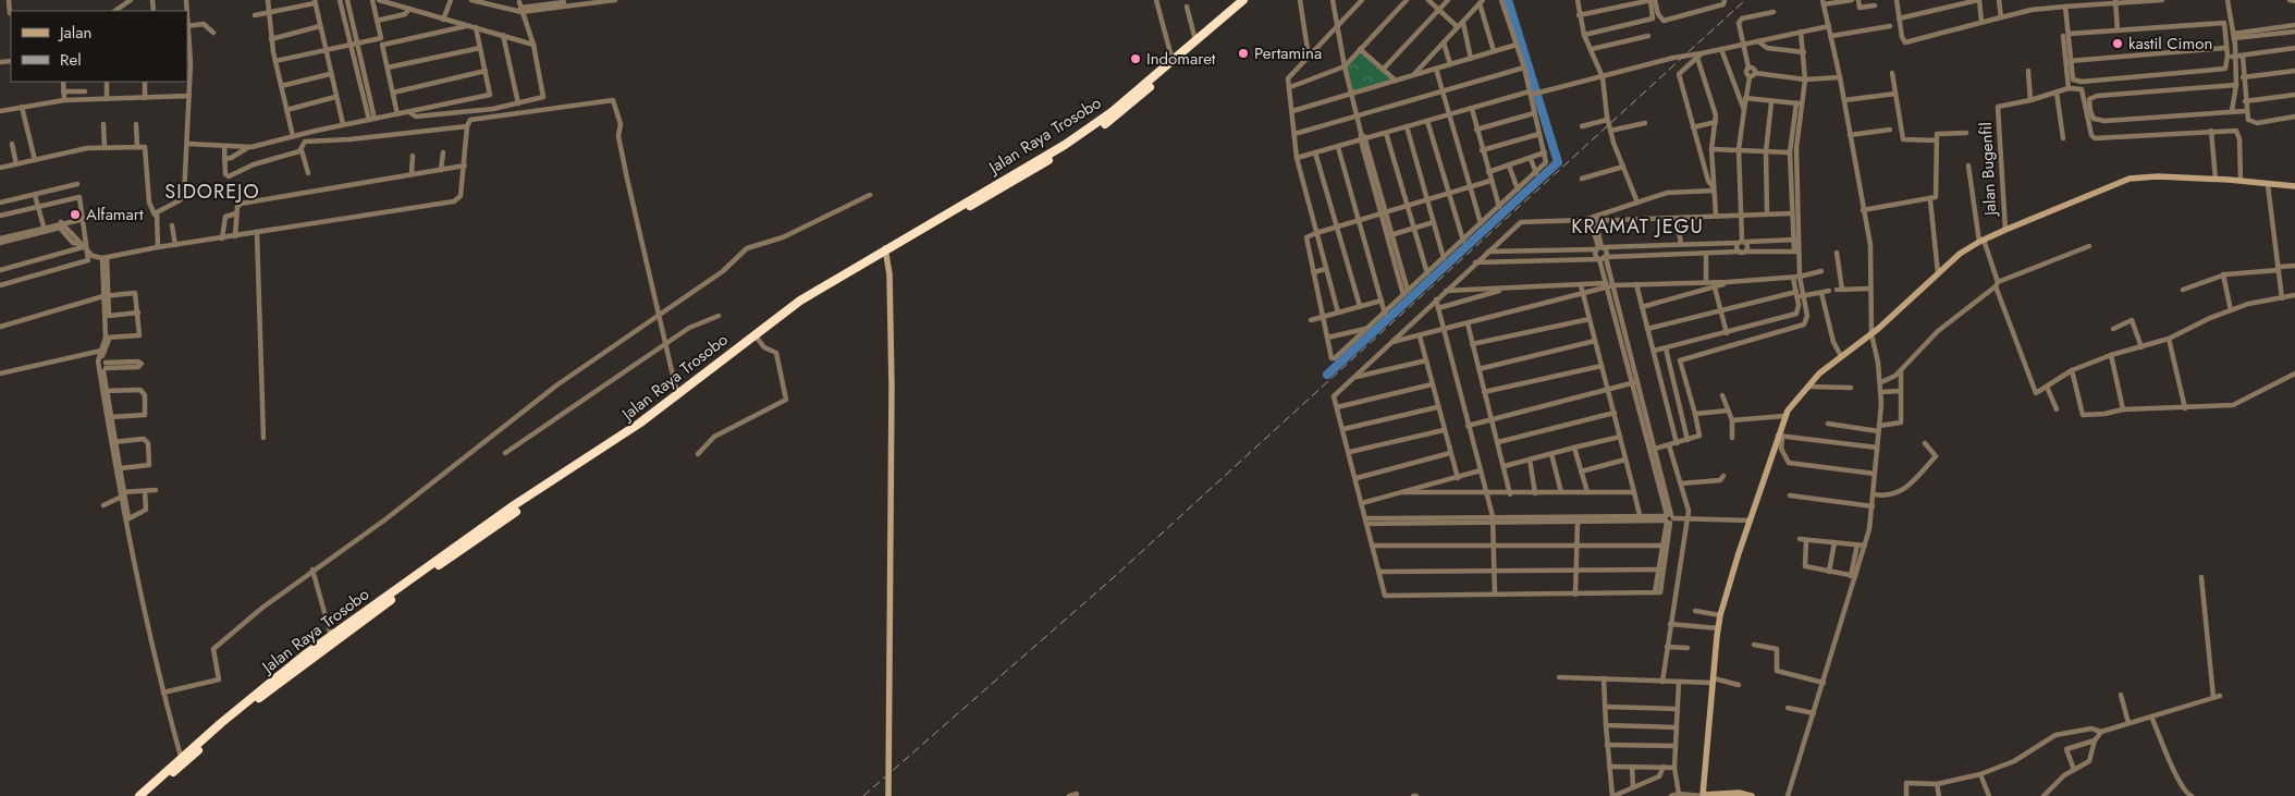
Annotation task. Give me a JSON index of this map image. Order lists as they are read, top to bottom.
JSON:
{
  "streets": {
    "highway": ["Jalan Raya Trosobo"],
    "street": ["Jalan Bugenfil"]
  },
  "districts": ["SIDOREJO", "KRAMAT JEGU"],
  "places": [
    "kastil Cimon",
    "Pertamina",
    "Indomaret",
    "Alfamart"
  ],
  "legend": ["Jalan", "Rel"]
}
